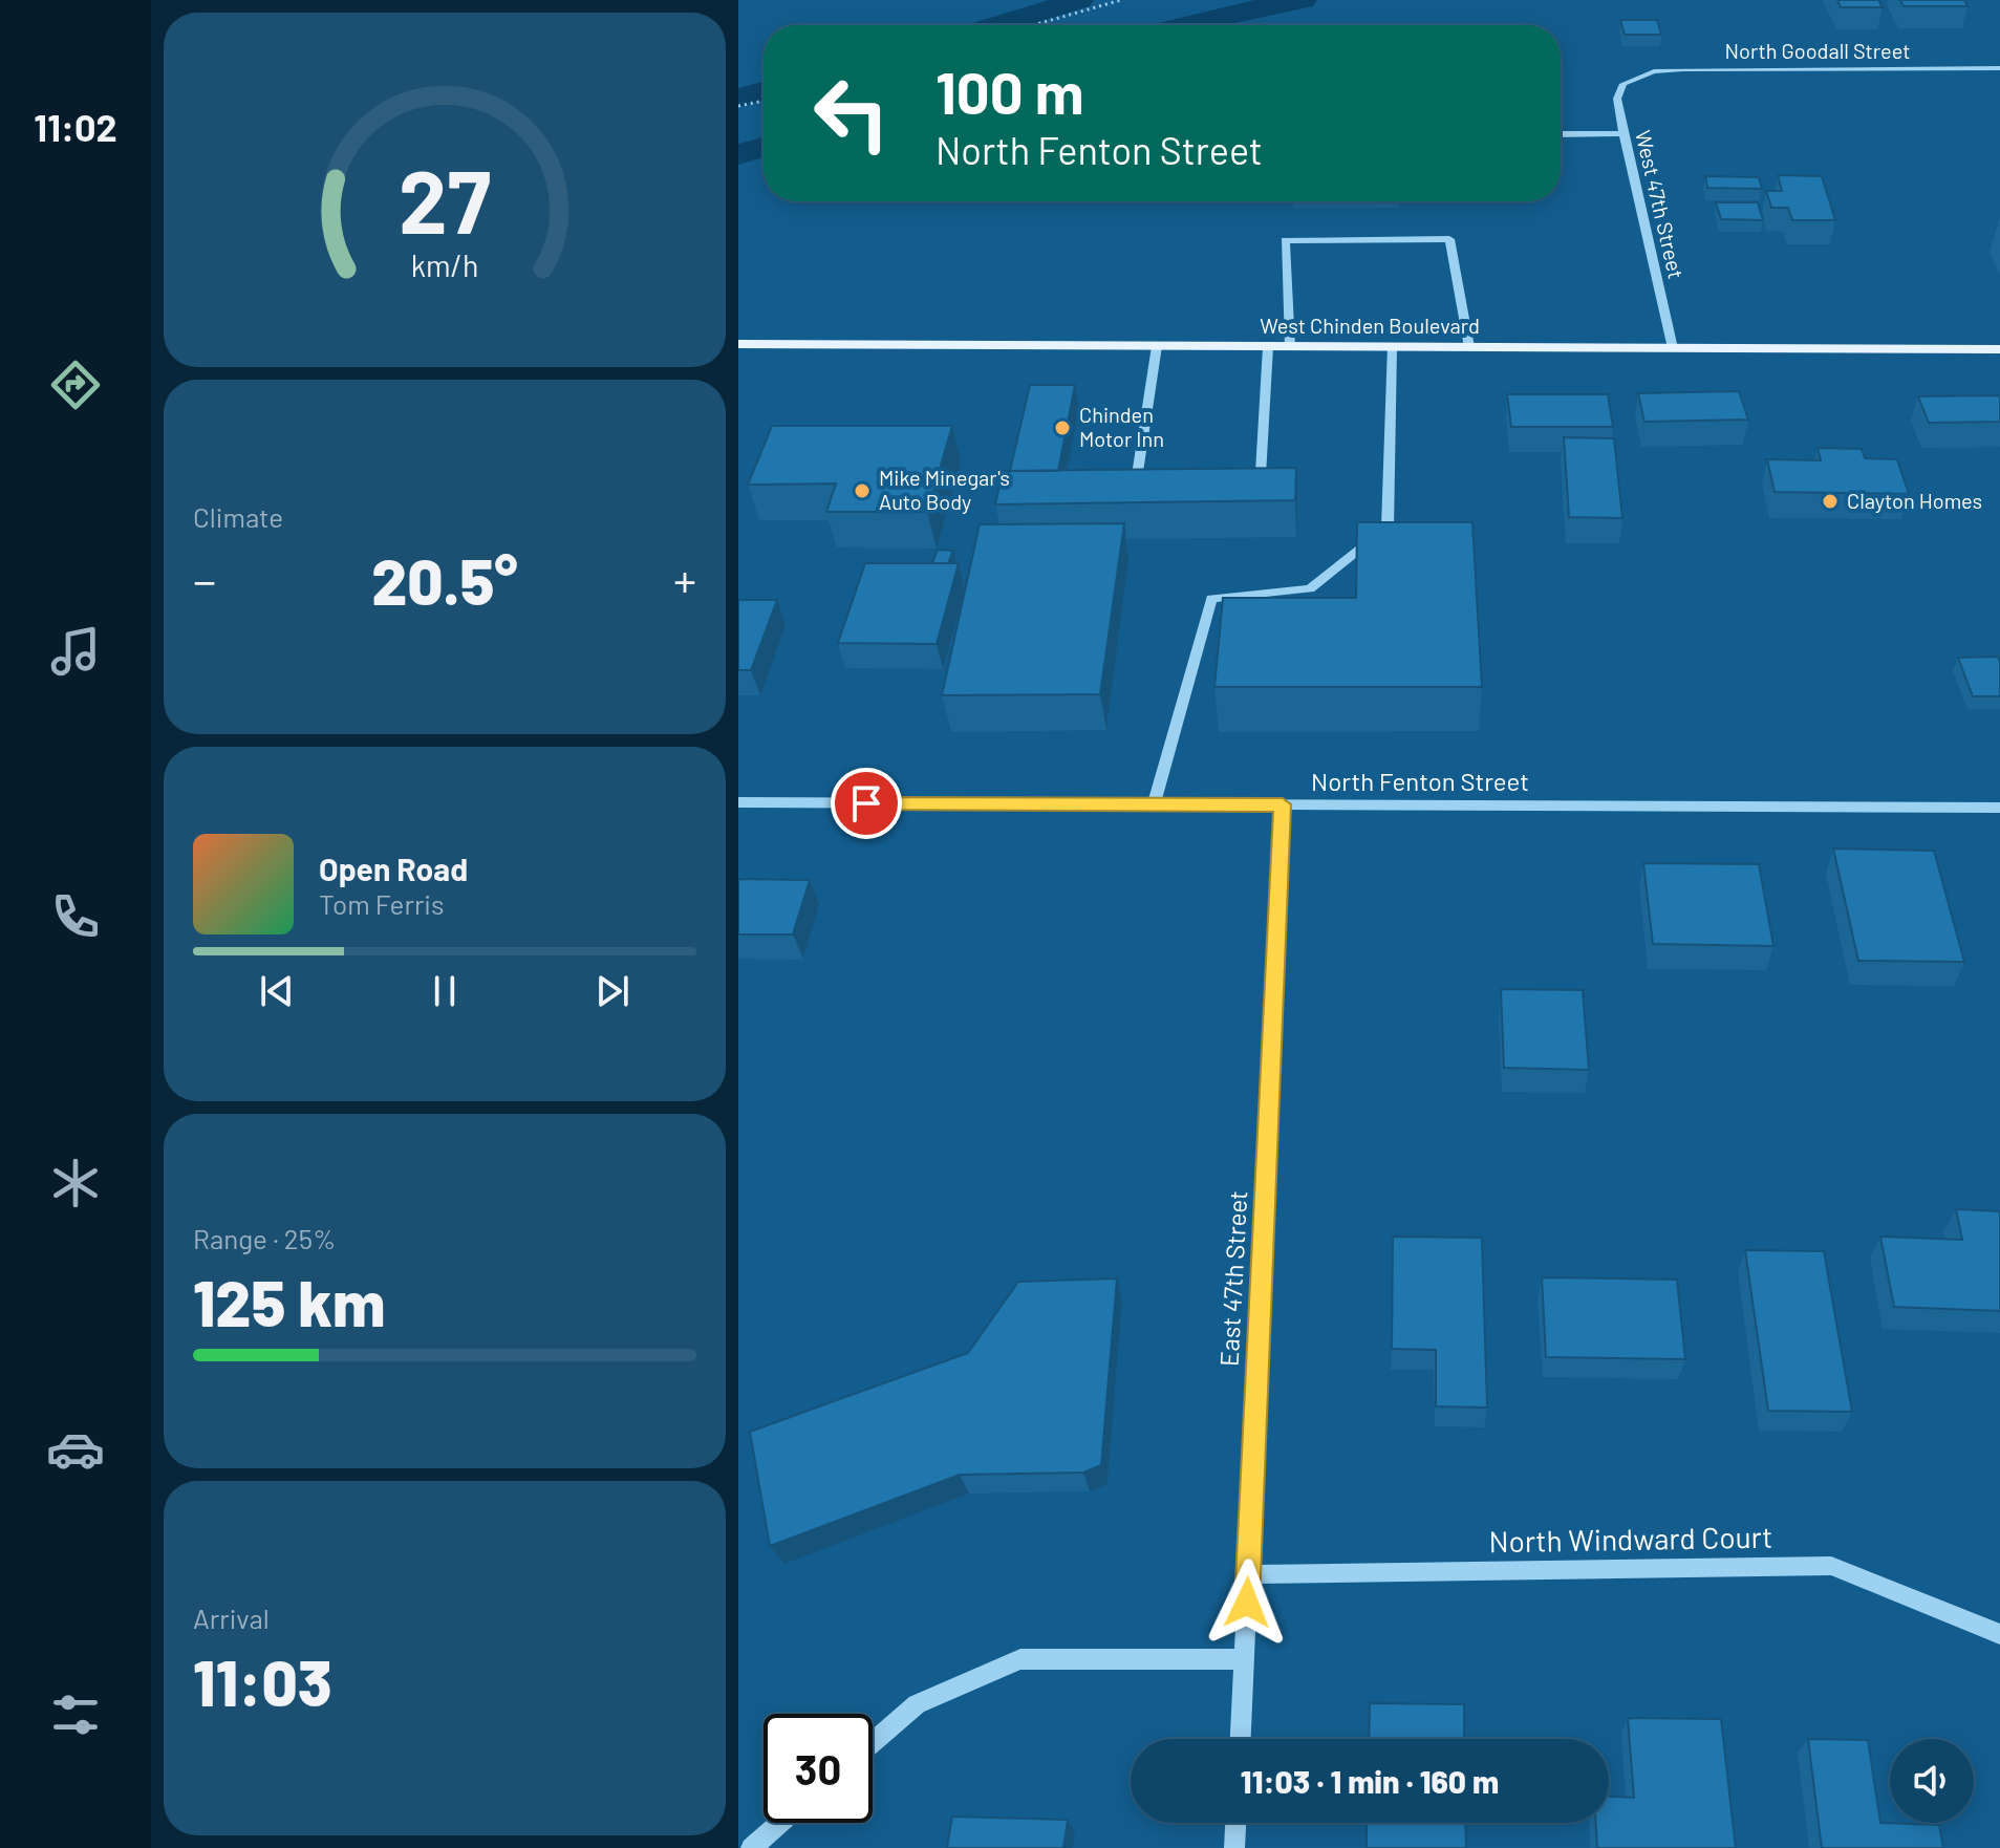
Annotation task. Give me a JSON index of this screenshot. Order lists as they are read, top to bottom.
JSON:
{
  "streets": {
    "main road": ["West Chinden Boulevard"],
    "street": [
      "North Goodall Street",
      "West 47th Street",
      "North Fenton Street",
      "East 47th Street",
      "North Windward Court"
    ]
  },
  "crossings": [
    ["North Goodall Street", "West 47th Street"],
    ["West 47th Street", "West Chinden Boulevard"],
    ["North Fenton Street", "East 47th Street"],
    ["East 47th Street", "North Windward Court"]
  ],
  "places": ["Chinden Motor Inn", "Mike Minegar's Auto Body", "Clayton Homes"],
  "page": {
    "tabs": "11:02",
    "turn": ["100 m", "North Fenton Street"],
    "tile": [
      "Climate",
      ["Range · 25%", "125 km"],
      ["Arrival", "11:03"]
    ],
    "heat": ["−", "20.5°", "+"],
    "song": ["Open Road", "Tom Ferris"],
    "limit": "30",
    "trip": "11:03 · 1 min · 160 m",
    "gauge": ["27", "km/h"]
  }
}
